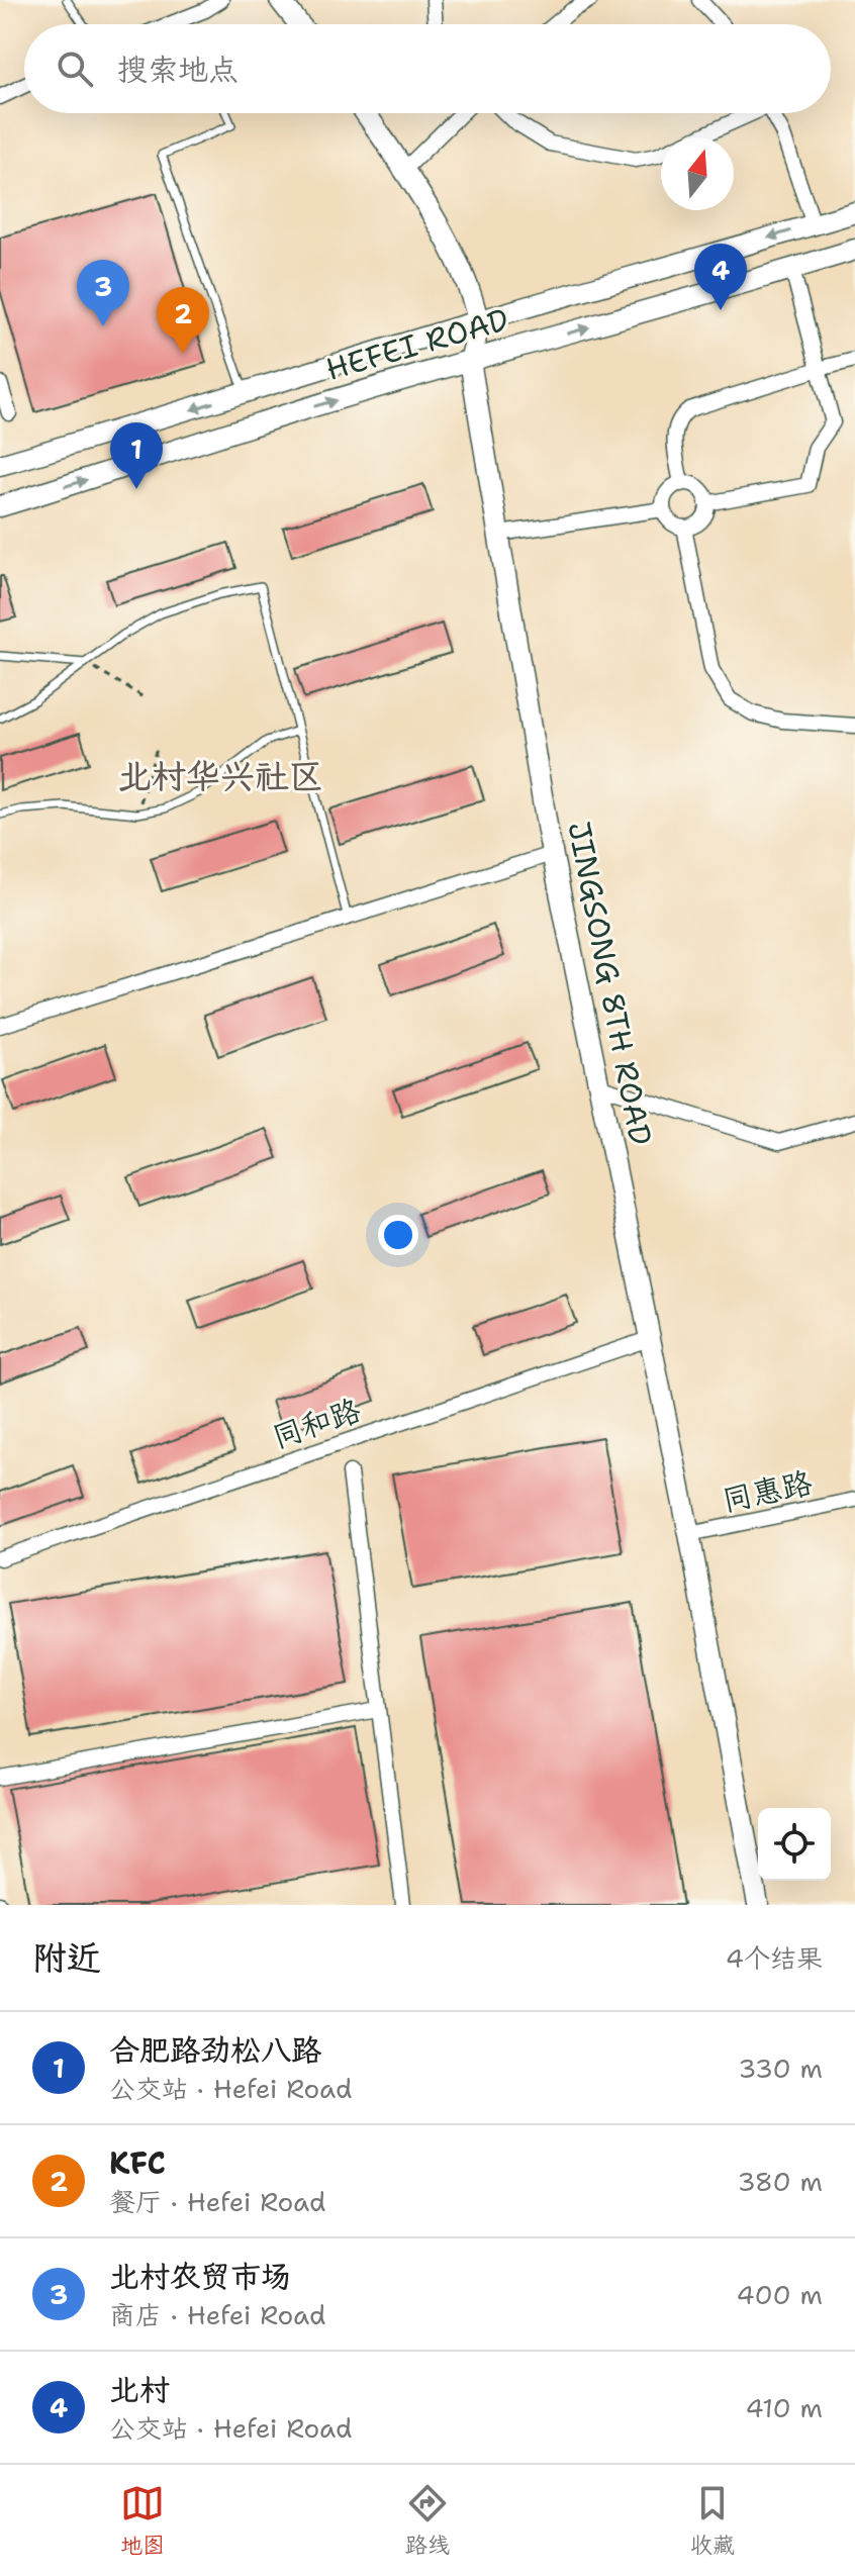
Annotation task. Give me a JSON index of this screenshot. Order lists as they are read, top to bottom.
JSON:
{
  "streets": {
    "street": [
      "HEFEI ROAD",
      "JINGSONG 8TH ROAD",
      "同和路",
      "同惠路"
    ]
  },
  "crossings": [
    ["HEFEI ROAD", "JINGSONG 8TH ROAD"],
    ["JINGSONG 8TH ROAD", "同和路"],
    ["JINGSONG 8TH ROAD", "同惠路"]
  ],
  "districts": ["北村华兴社区"],
  "north": "top",
  "page": {
    "search": "搜索地点",
    "pins": [
      "4",
      "3",
      "2",
      "1"
    ],
    "heading": ["附近", "4个结果"],
    "list": [
      {
        "mark": "1",
        "name": "合肥路劲松八路",
        "note": "公交站 · Hefei Road",
        "value": "330 m"
      },
      {
        "mark": "2",
        "name": "KFC",
        "note": "餐厅 · Hefei Road",
        "value": "380 m"
      },
      {
        "mark": "3",
        "name": "北村农贸市场",
        "note": "商店 · Hefei Road",
        "value": "400 m"
      },
      {
        "mark": "4",
        "name": "北村",
        "note": "公交站 · Hefei Road",
        "value": "410 m"
      }
    ],
    "nav": ["地图", "路线", "收藏"]
  }
}
